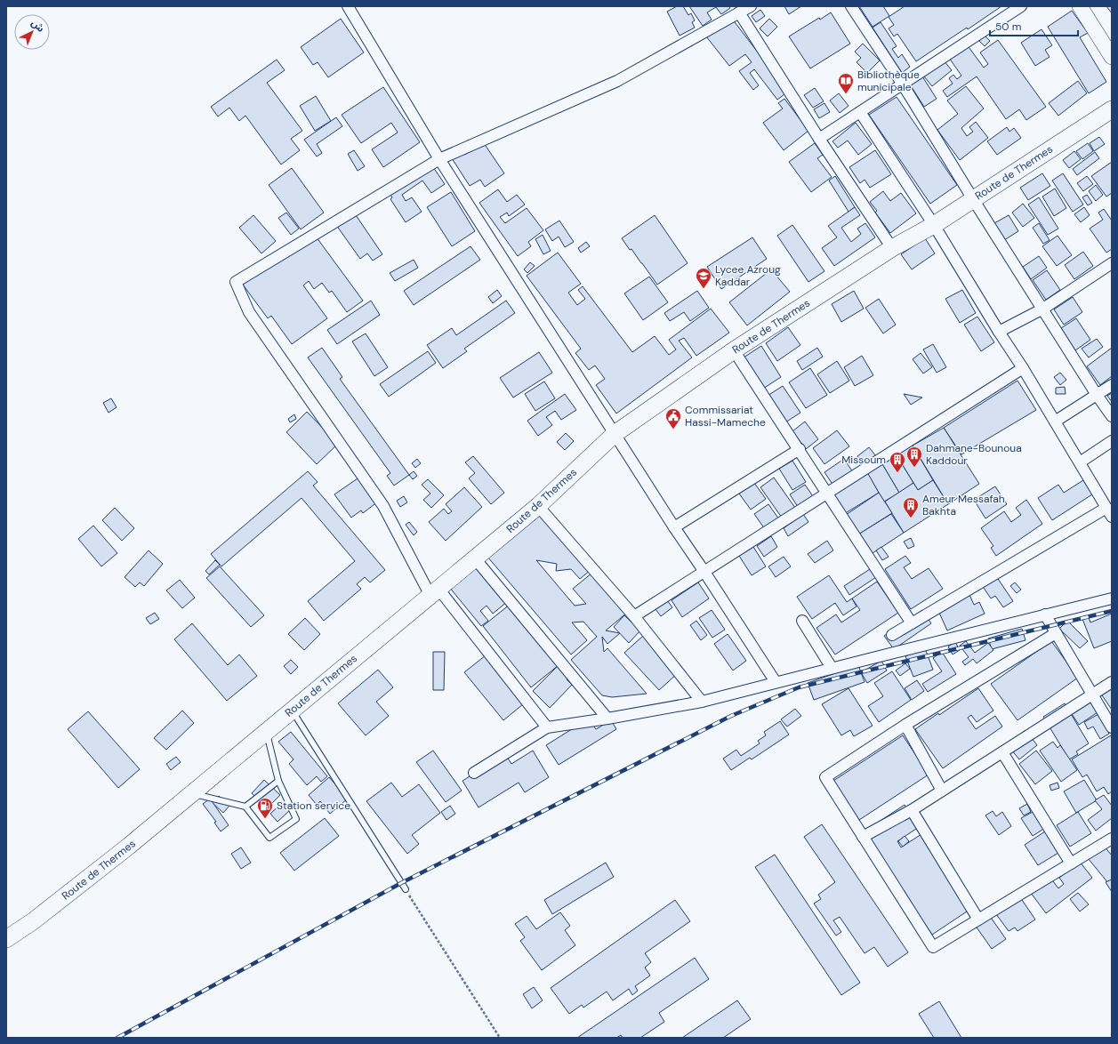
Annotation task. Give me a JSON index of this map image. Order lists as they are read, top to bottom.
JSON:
{
  "streets": {
    "main road": ["Route de Thermes"]
  },
  "places": {
    "library": ["Bibliothèque municipale"],
    "school or university": ["Lycee Azroug Kaddar"],
    "public building": ["Commissariat Hassi-Mameche"],
    "building": ["Dahmane-Bounoua Kaddour", "Missoum", "Ameur Messafah Bakhta"],
    "fuel station": ["Station service"]
  },
  "scale_bar": "50 m",
  "north": "top right"
}
